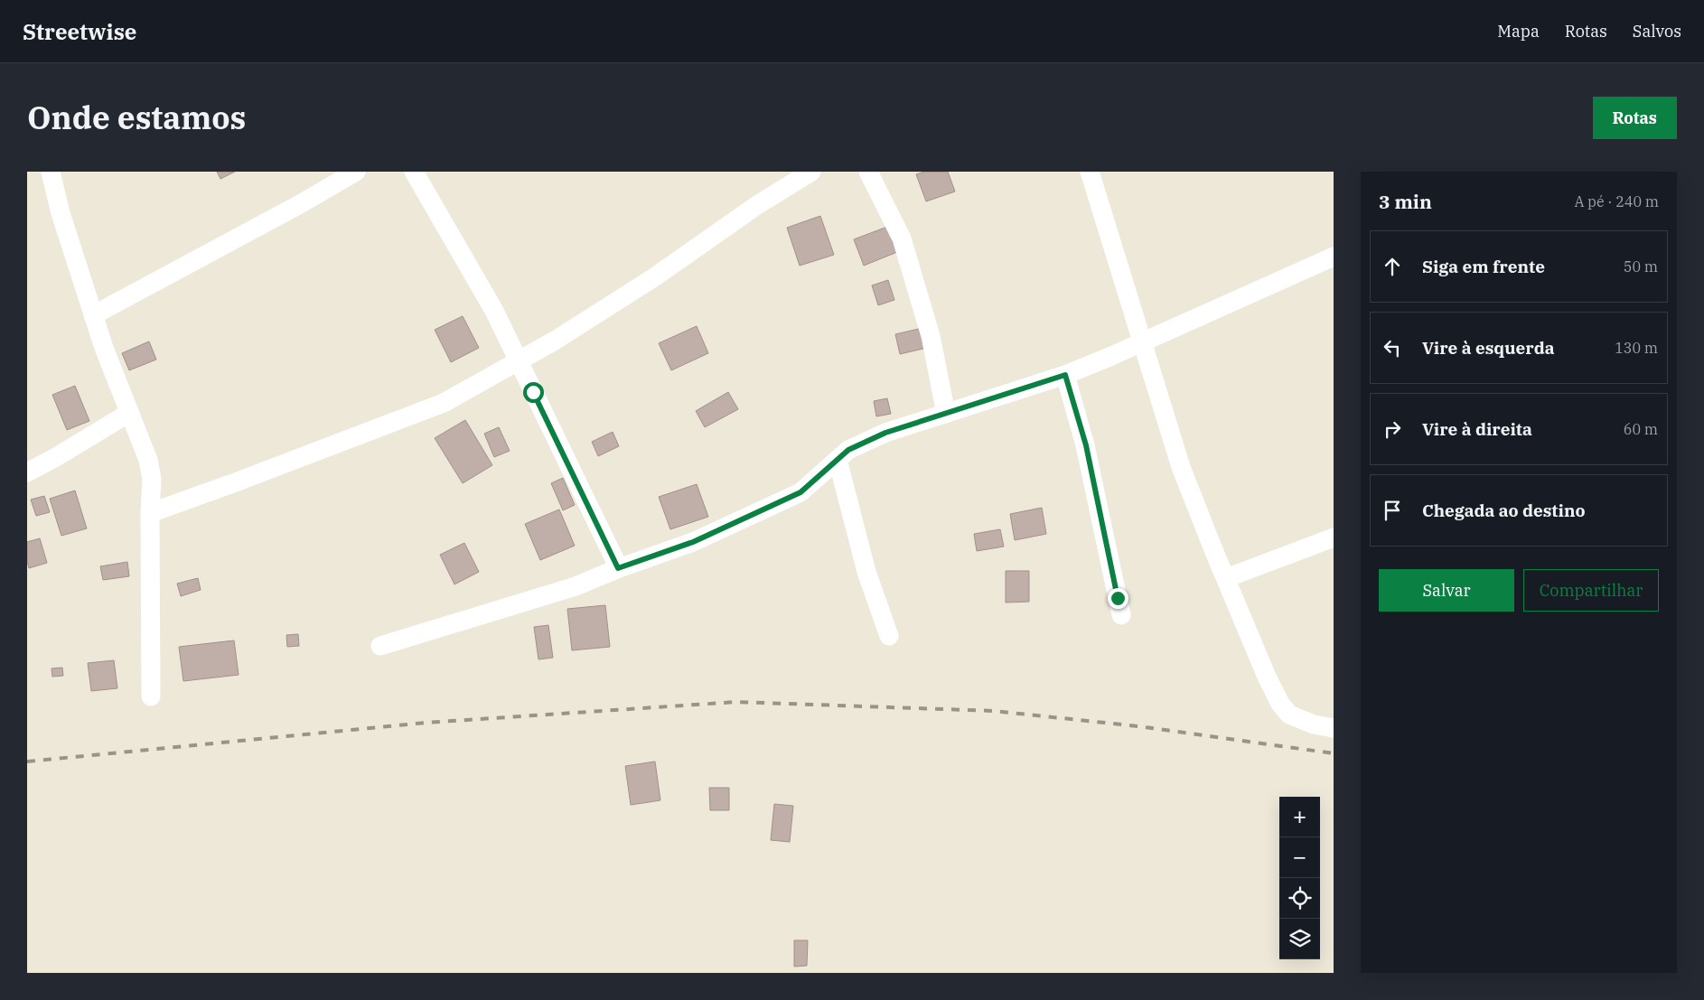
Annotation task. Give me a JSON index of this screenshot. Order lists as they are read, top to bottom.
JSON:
{
  "page": {
    "header": "Streetwise",
    "nav": ["Mapa", "Rotas", "Salvos"],
    "title": "Onde estamos",
    "buttons": [
      "Rotas",
      ["Salvar", "Compartilhar"]
    ],
    "heading": ["3 min", "A pé · 240 m"],
    "list": [
      ["Siga em frente", "50 m"],
      ["Vire à esquerda", "130 m"],
      ["Vire à direita", "60 m"],
      "Chegada ao destino"
    ],
    "map_buttons": ["+", "−"]
  }
}
